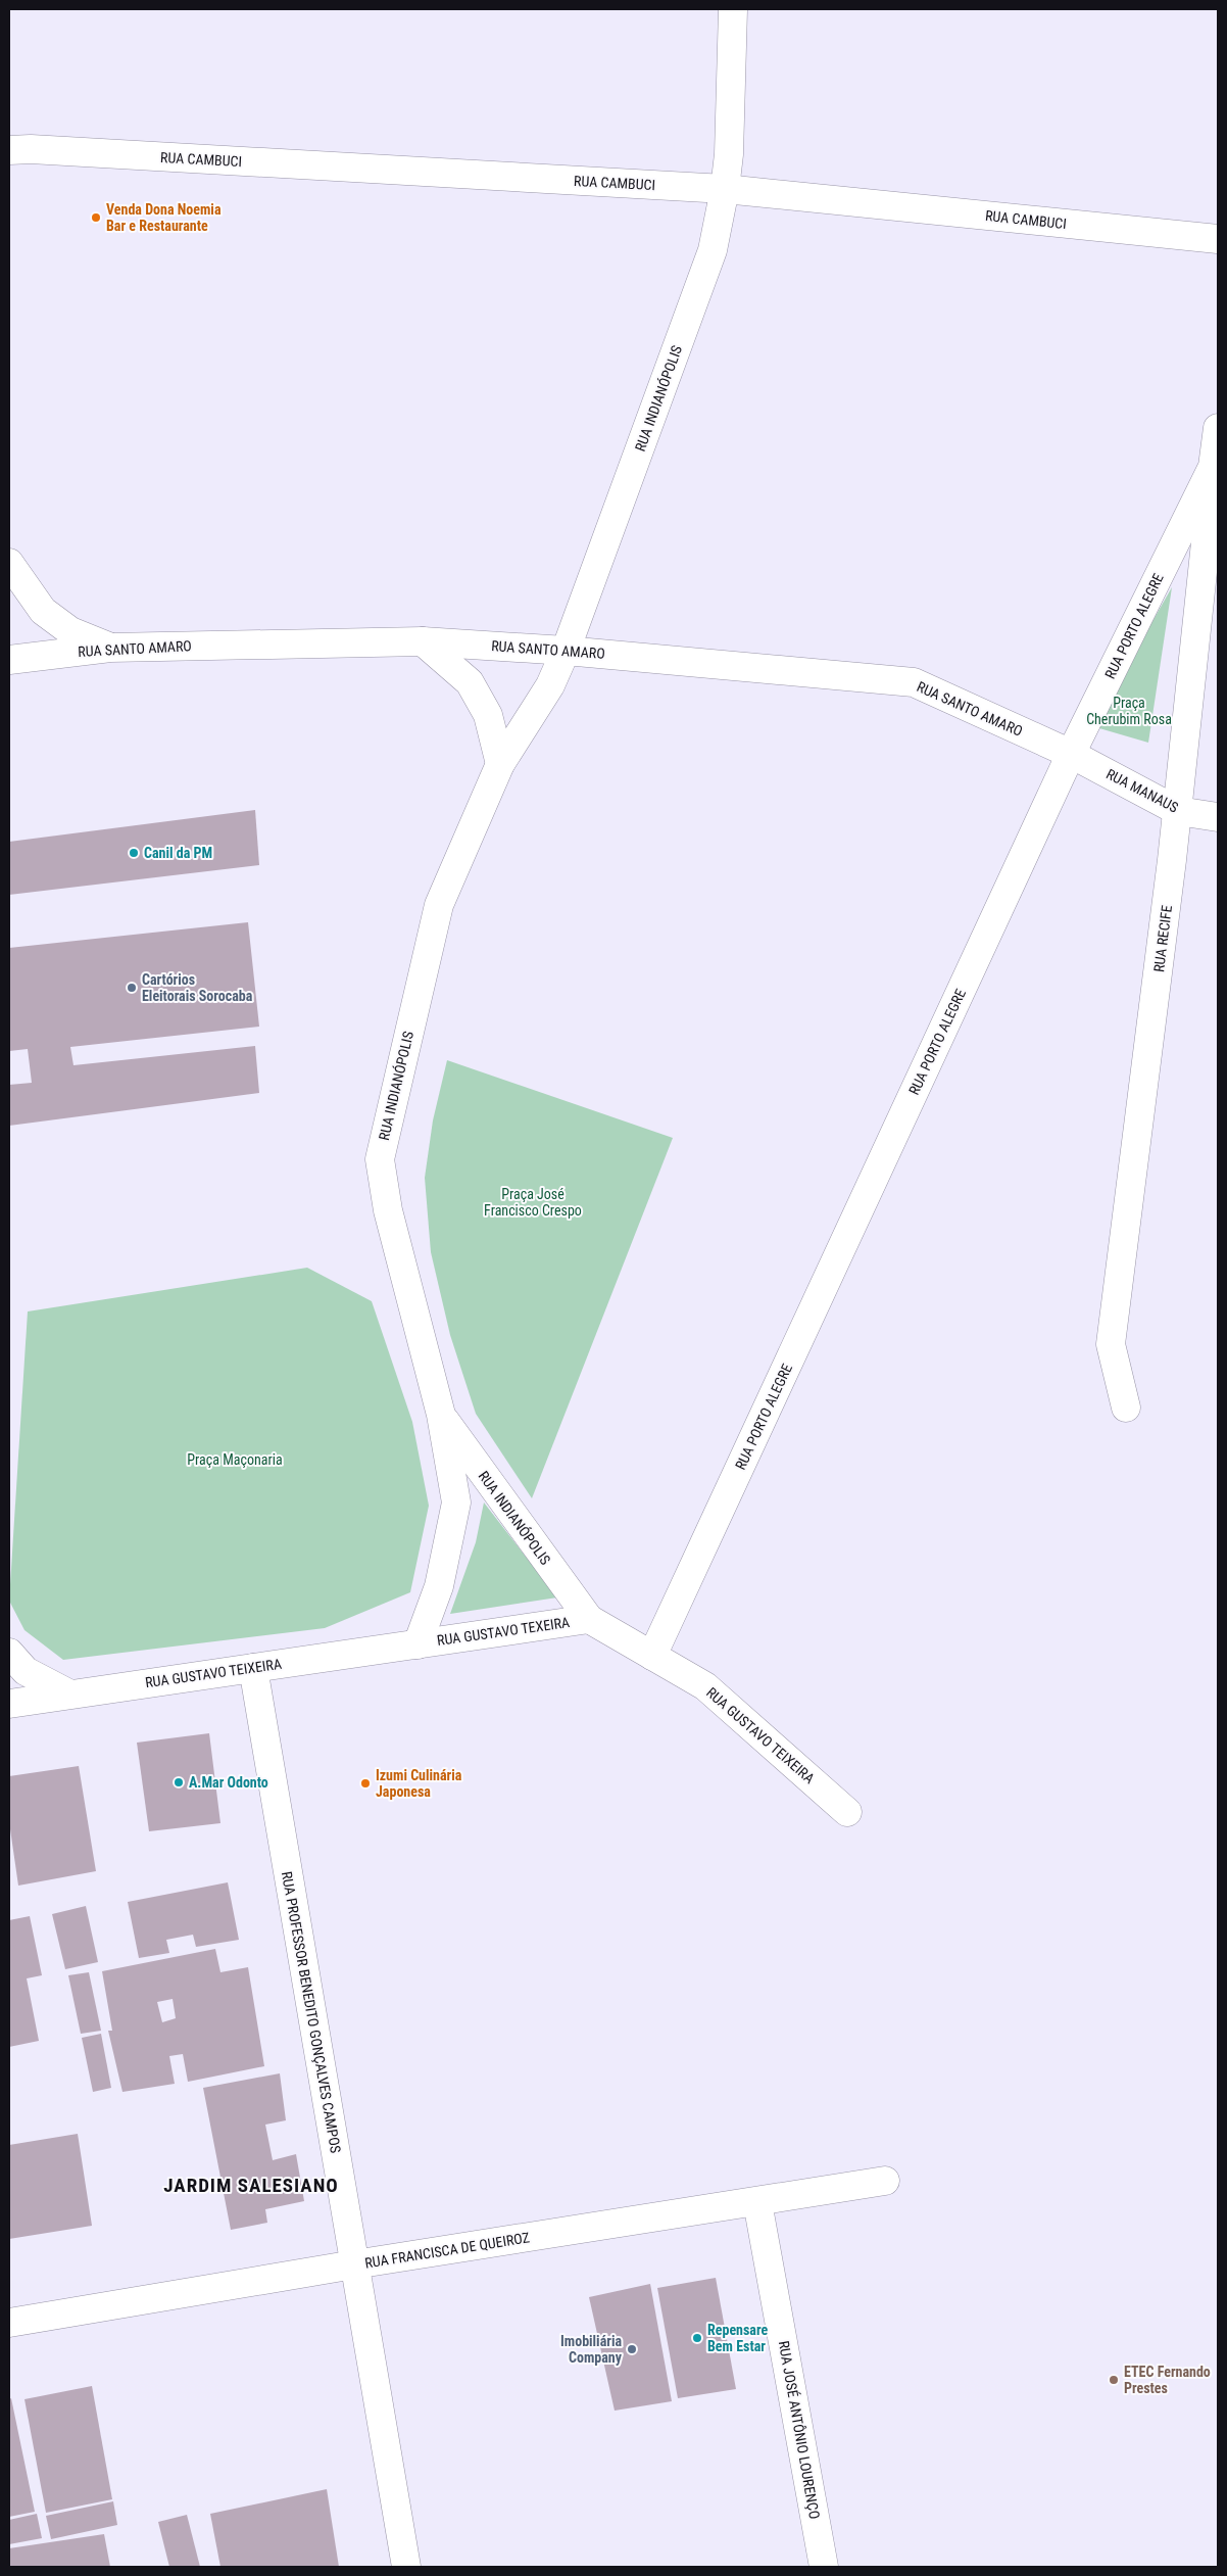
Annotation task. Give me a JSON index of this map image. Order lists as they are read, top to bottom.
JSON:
{
  "streets": {
    "street": [
      "RUA CAMBUCI",
      "RUA INDIANÓPOLIS",
      "RUA PORTO ALEGRE",
      "RUA SANTO AMARO",
      "RUA MANAUS",
      "RUA RECIFE",
      "RUA GUSTAVO TEXEIRA",
      "RUA GUSTAVO TEIXEIRA",
      "RUA PROFESSOR BENEDITO GONÇALVES CAMPOS",
      "RUA FRANCISCA DE QUEIROZ",
      "RUA JOSÉ ANTÔNIO LOURENÇO"
    ]
  },
  "crossings": [
    ["RUA CAMBUCI", "RUA INDIANÓPOLIS"],
    ["RUA INDIANÓPOLIS", "RUA SANTO AMARO"],
    ["RUA INDIANÓPOLIS", "RUA GUSTAVO TEXEIRA"],
    ["RUA INDIANÓPOLIS", "RUA GUSTAVO TEIXEIRA"],
    ["RUA PORTO ALEGRE", "RUA SANTO AMARO"],
    ["RUA PORTO ALEGRE", "RUA MANAUS"],
    ["RUA PORTO ALEGRE", "RUA RECIFE"],
    ["RUA PORTO ALEGRE", "RUA GUSTAVO TEIXEIRA"],
    ["RUA SANTO AMARO", "RUA MANAUS"],
    ["RUA MANAUS", "RUA RECIFE"],
    ["RUA GUSTAVO TEXEIRA", "RUA GUSTAVO TEIXEIRA"],
    ["RUA GUSTAVO TEIXEIRA", "RUA PROFESSOR BENEDITO GONÇALVES CAMPOS"],
    ["RUA PROFESSOR BENEDITO GONÇALVES CAMPOS", "RUA FRANCISCA DE QUEIROZ"],
    ["RUA FRANCISCA DE QUEIROZ", "RUA JOSÉ ANTÔNIO LOURENÇO"]
  ],
  "districts": ["JARDIM SALESIANO"],
  "parks": ["Praça Cherubim Rosa", "Praça José Francisco Crespo", "Praça Maçonaria"],
  "places": [
    "Venda Dona Noemia Bar e Restaurante",
    "Canil da PM",
    "Cartórios Eleitorais Sorocaba",
    "A.Mar Odonto",
    "Izumi Culinária Japonesa",
    "Repensare Bem Estar",
    "Imobiliária Company",
    "ETEC Fernando Prestes"
  ]
}
